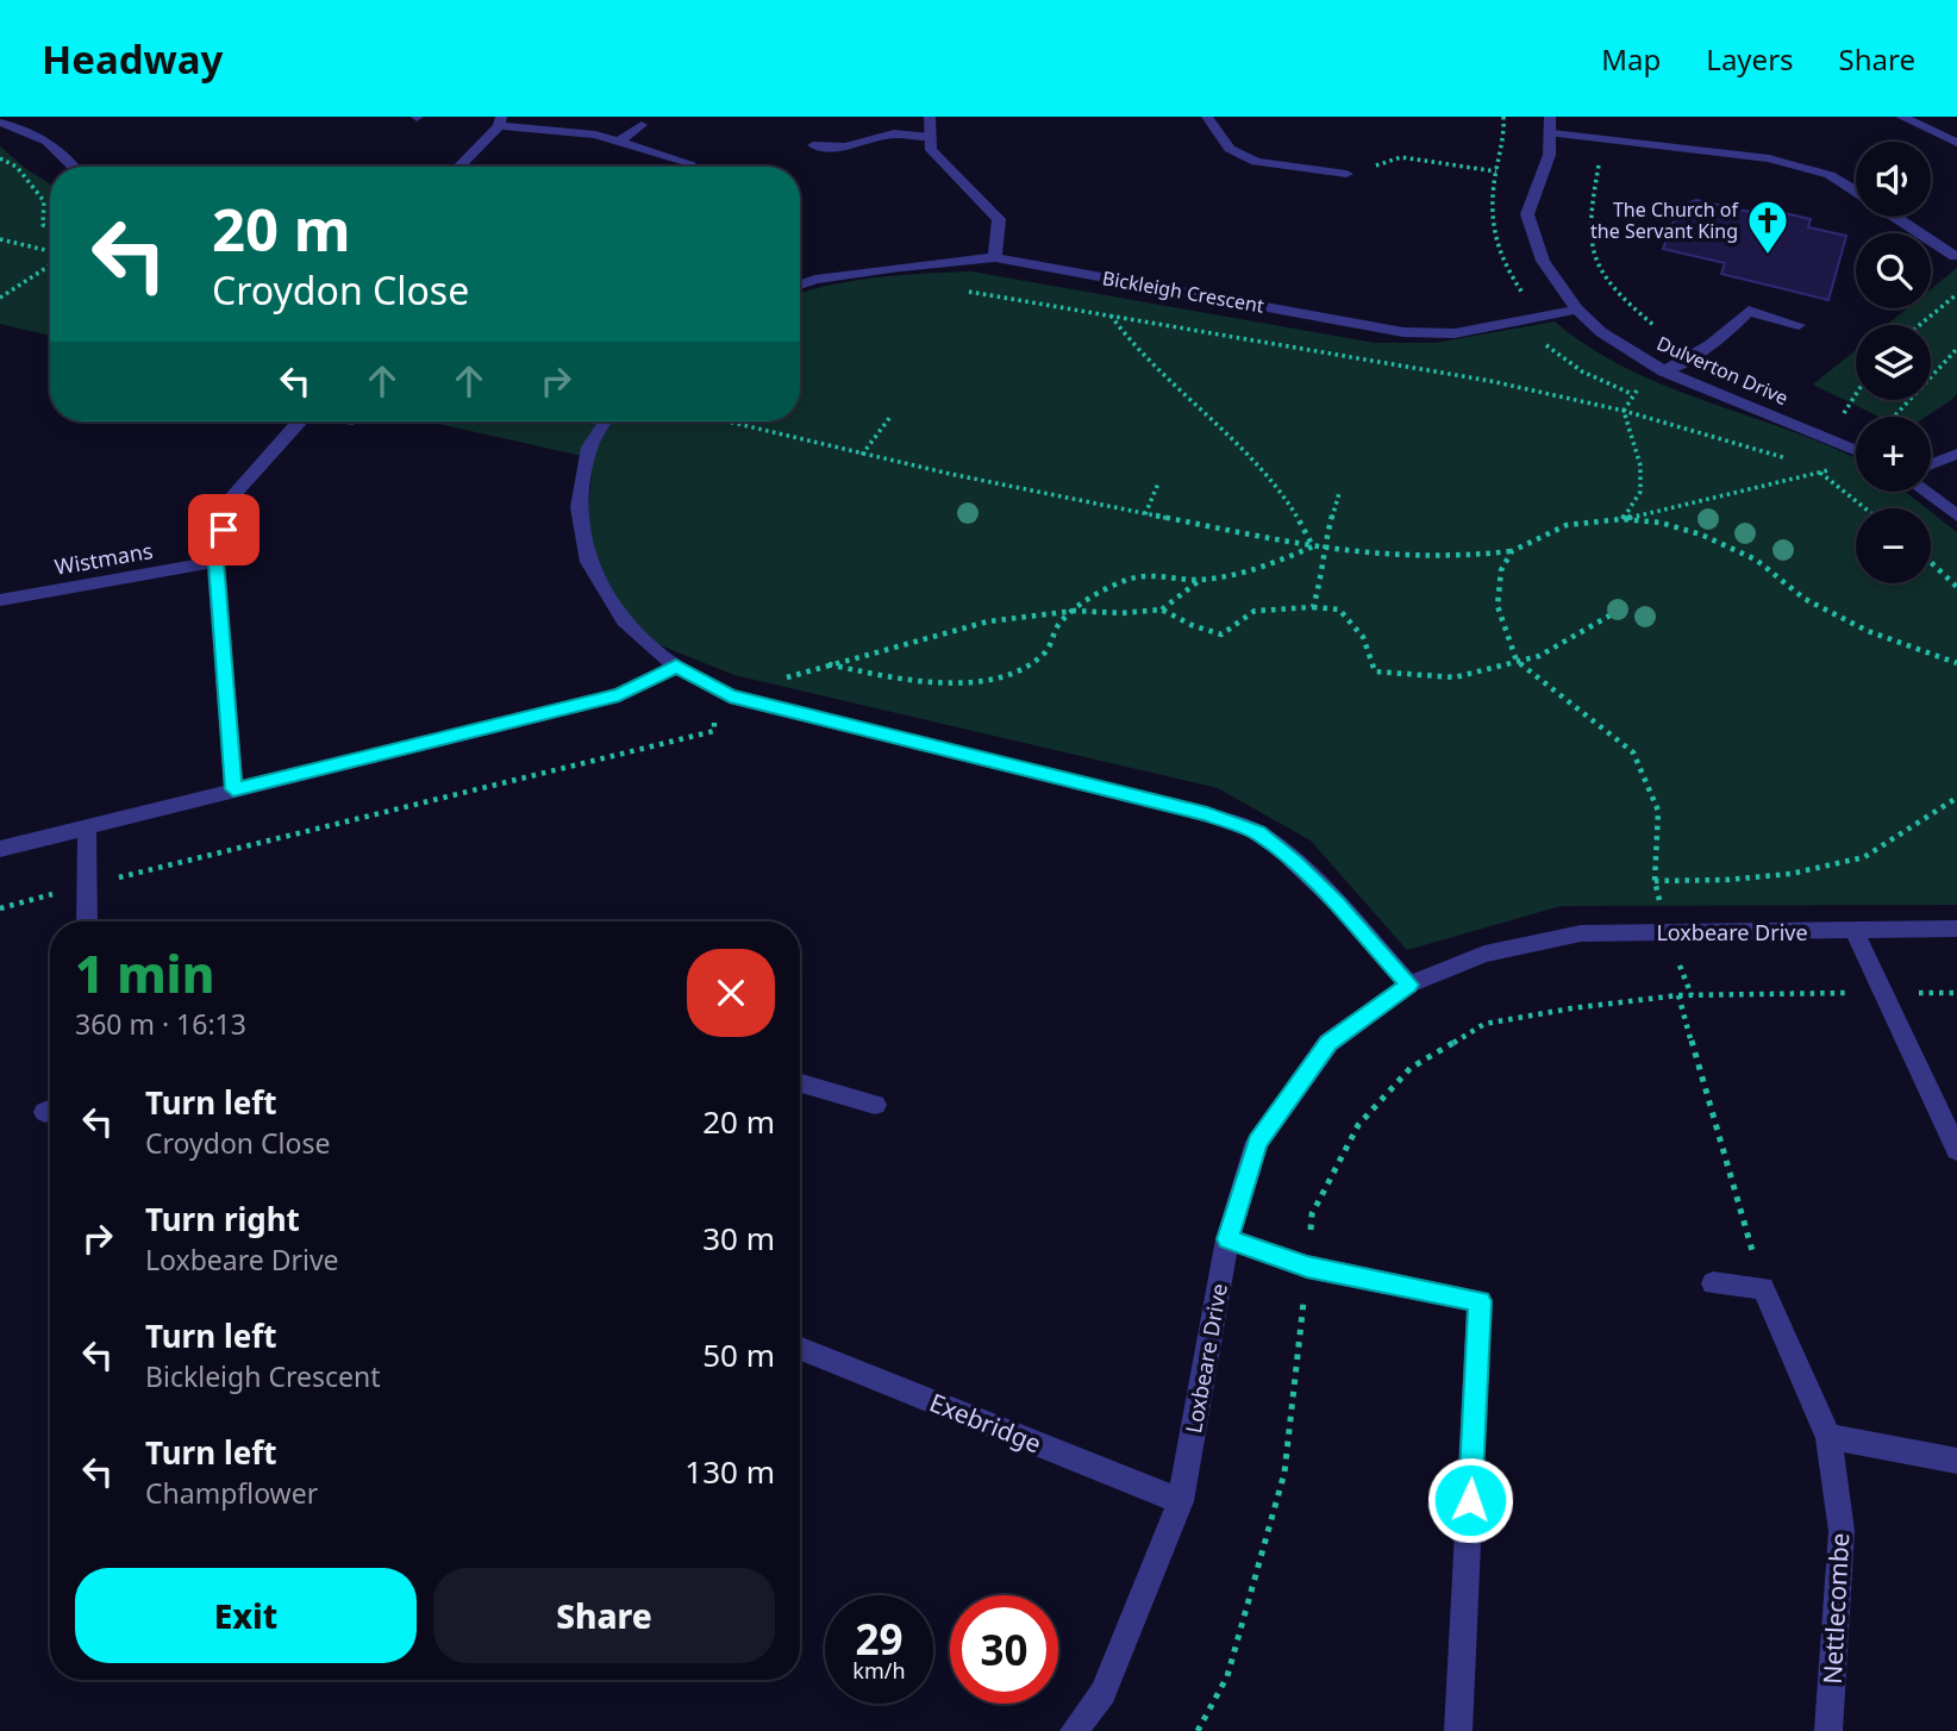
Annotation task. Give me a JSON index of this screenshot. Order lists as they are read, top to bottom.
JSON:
{
  "streets": {
    "street": [
      "Bickleigh Crescent",
      "Dulverton Drive",
      "Wistmans",
      "Loxbeare Drive",
      "Exebridge",
      "Nettlecombe"
    ]
  },
  "crossings": [
    ["Bickleigh Crescent", "Dulverton Drive"],
    ["Loxbeare Drive", "Exebridge"]
  ],
  "places": {
    "church": ["The Church of the Servant King"]
  },
  "page": {
    "header": "Headway",
    "nav": ["Map", "Layers", "Share"],
    "map_buttons": ["+", "−"],
    "turn": ["20 m", "Croydon Close"],
    "heading": ["1 min", "360 m · 16:13"],
    "list": [
      {
        "name": "Turn left",
        "note": "Croydon Close",
        "value": "20 m"
      },
      {
        "name": "Turn right",
        "note": "Loxbeare Drive",
        "value": "30 m"
      },
      {
        "name": "Turn left",
        "note": "Bickleigh Crescent",
        "value": "50 m"
      },
      {
        "name": "Turn left",
        "note": "Champflower",
        "value": "130 m"
      }
    ],
    "buttons": ["Exit", "Share"],
    "speed": "29 km/h",
    "limit": "30"
  }
}
